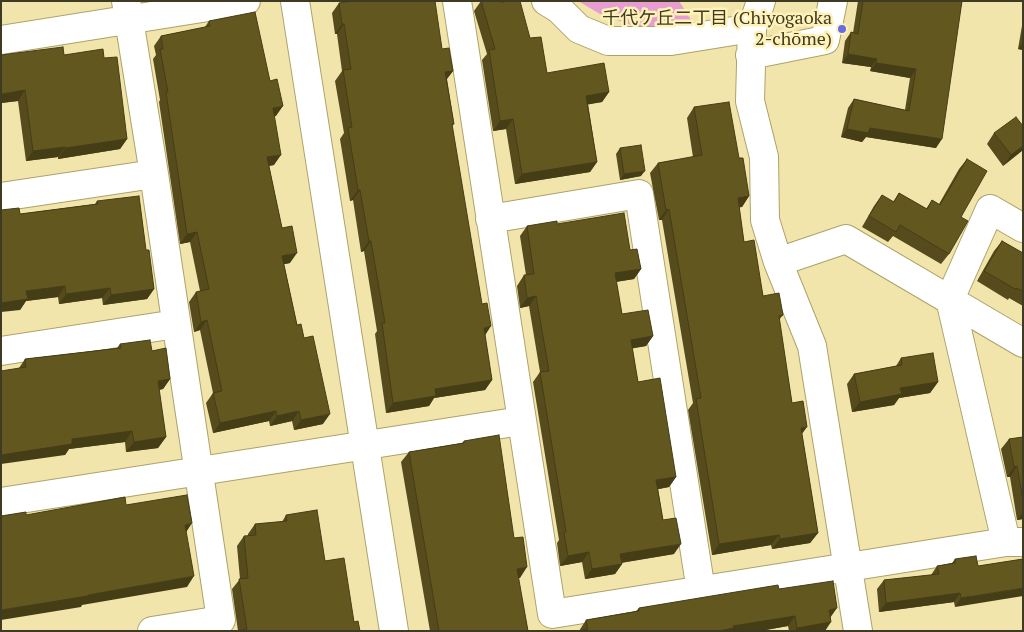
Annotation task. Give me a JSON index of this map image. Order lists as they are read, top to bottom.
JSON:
{
  "places": ["千代ケ丘二丁目 (Chiyogaoka 2-chōme)"]
}
